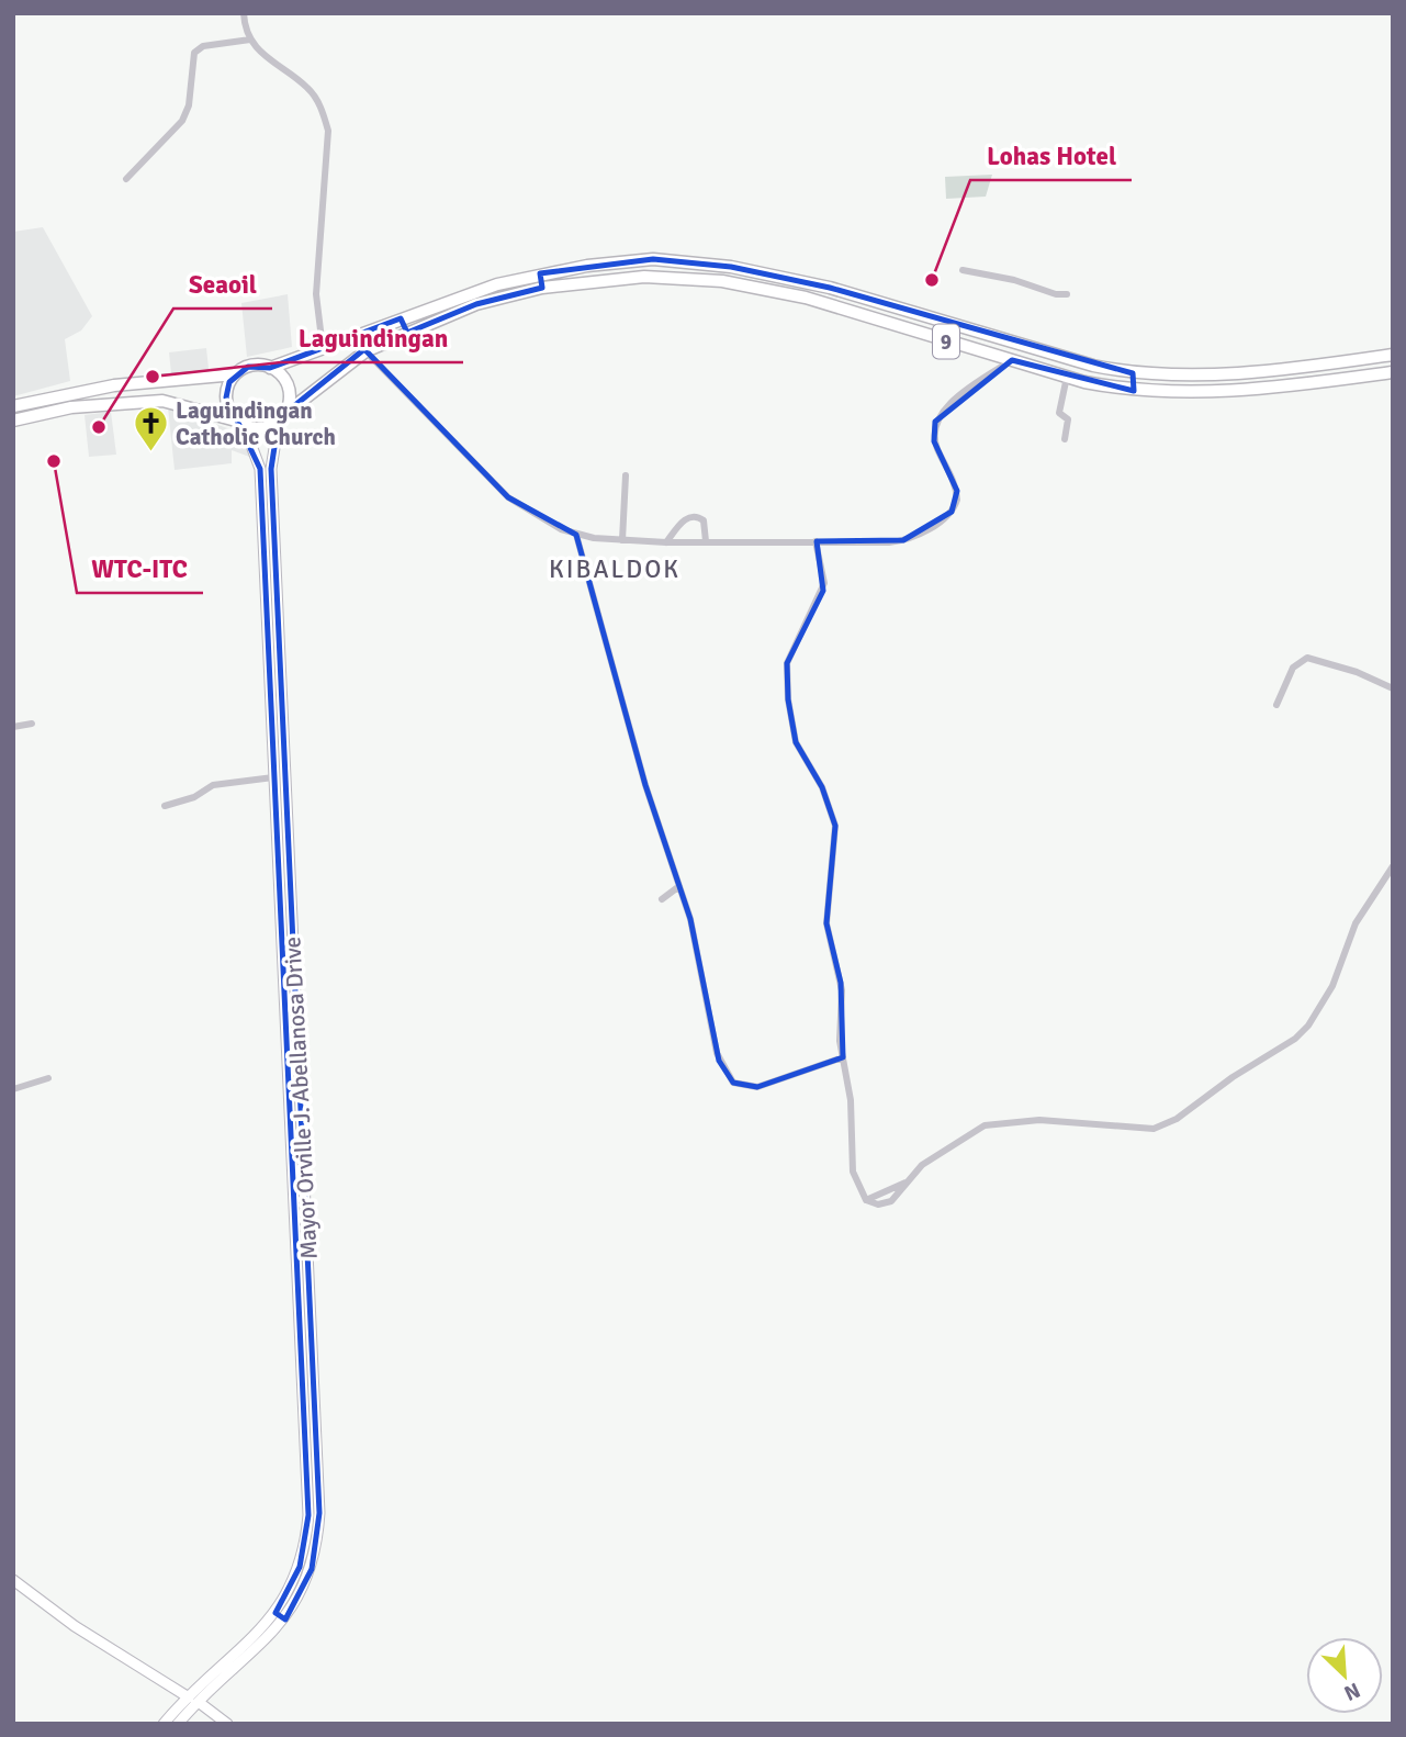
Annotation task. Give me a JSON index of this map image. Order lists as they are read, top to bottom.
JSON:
{
  "streets": {
    "highway": ["9"],
    "main road": ["Mayor Orville J. Abellanosa Drive"]
  },
  "crossings": [
    ["9", "Mayor Orville J. Abellanosa Drive"]
  ],
  "districts": ["KIBALDOK"],
  "places": {
    "other": [
      "Lohas Hotel",
      "Laguindingan",
      "Seaoil",
      "WTC-ITC"
    ],
    "church": ["Laguindingan Catholic Church"]
  },
  "north": "bottom right"
}
